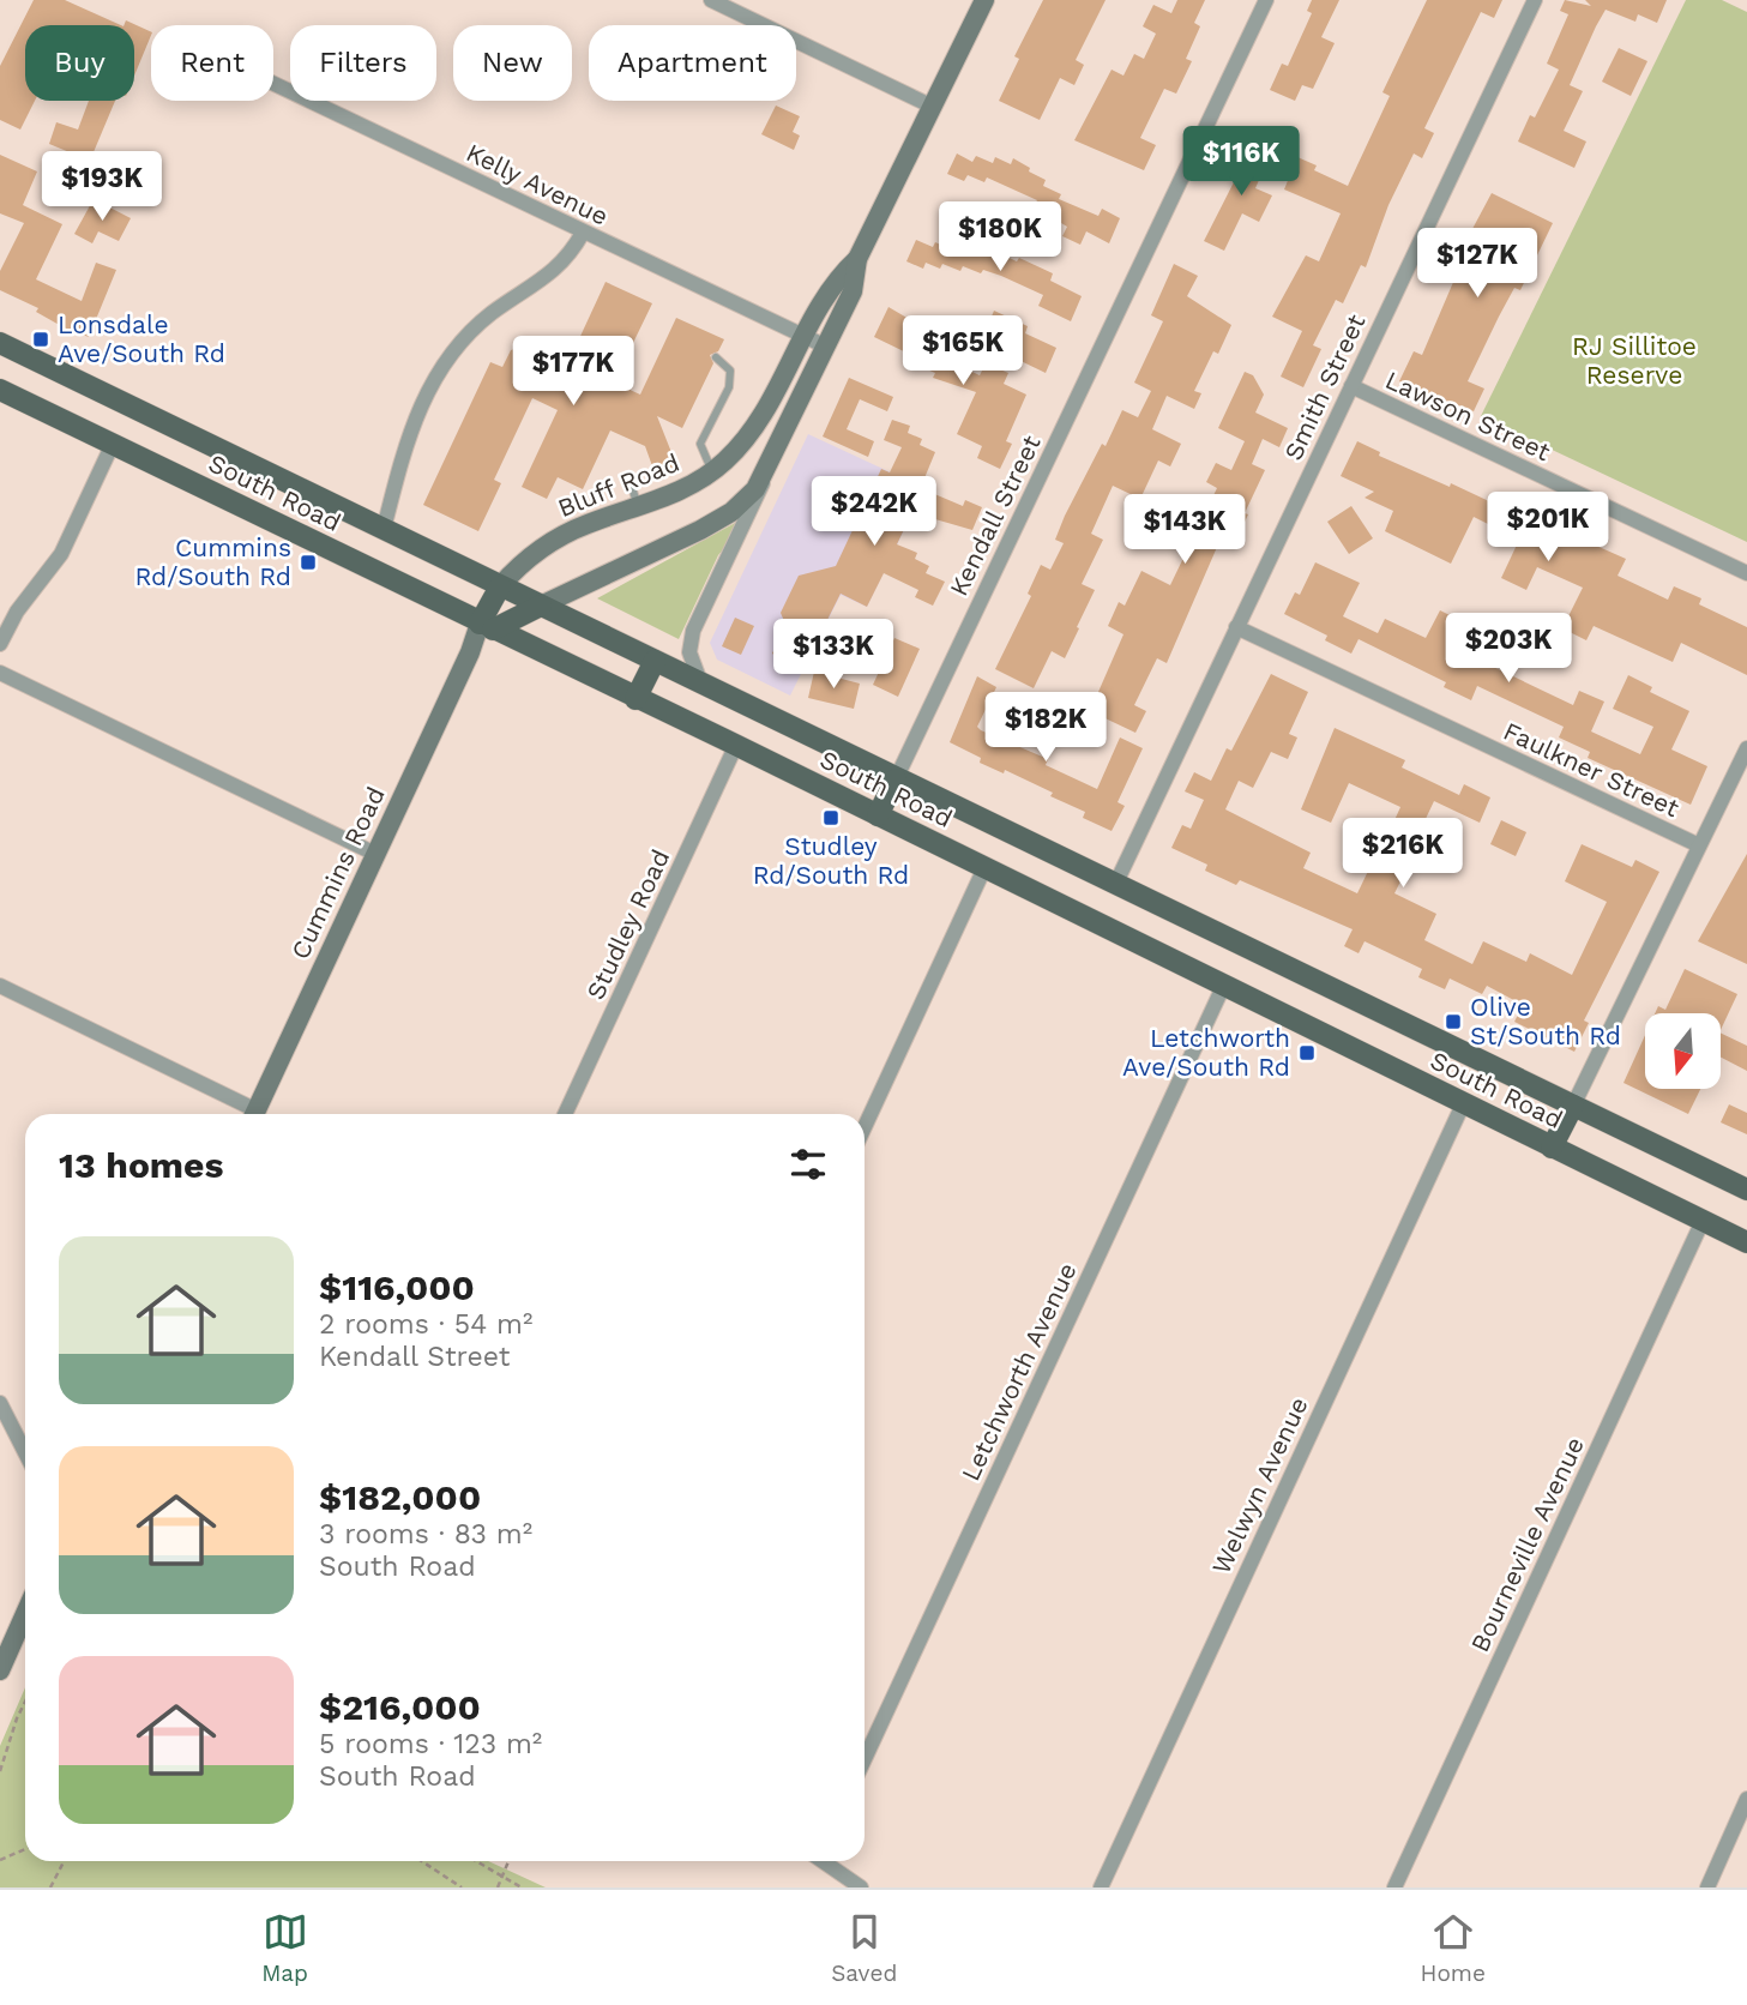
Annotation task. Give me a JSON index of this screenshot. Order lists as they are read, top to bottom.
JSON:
{
  "streets": {
    "main road": ["Bluff Road", "South Road", "Cummins Road"],
    "street": [
      "Kelly Avenue",
      "Smith Street",
      "Lawson Street",
      "Kendall Street",
      "Faulkner Street",
      "Studley Road",
      "Letchworth Avenue",
      "Welwyn Avenue",
      "Bourneville Avenue"
    ]
  },
  "crossings": [
    ["Kelly Avenue", "Bluff Road"],
    ["Smith Street", "Lawson Street"],
    ["Smith Street", "South Road"],
    ["Smith Street", "Faulkner Street"],
    ["Bluff Road", "South Road"],
    ["South Road", "Kendall Street"],
    ["South Road", "Cummins Road"],
    ["South Road", "Studley Road"],
    ["South Road", "Letchworth Avenue"],
    ["South Road", "Welwyn Avenue"],
    ["South Road", "Bourneville Avenue"]
  ],
  "parks": ["RJ Sillitoe Reserve"],
  "places": {
    "transit": [
      "Lonsdale Ave/South Rd",
      "Cummins Rd/South Rd",
      "Studley Rd/South Rd",
      "Olive St/South Rd",
      "Letchworth Ave/South Rd"
    ]
  },
  "north": "bottom",
  "page": {
    "chip": [
      "Buy",
      "Rent",
      "Filters",
      "New",
      "Apartment"
    ],
    "price": [
      "$116K",
      "$193K",
      "$180K",
      "$127K",
      "$165K",
      "$177K",
      "$242K",
      "$201K",
      "$143K",
      "$203K",
      "$133K",
      "$182K",
      "$216K"
    ],
    "heading": "13 homes",
    "list": [
      {
        "name": "$116,000",
        "note": "2 rooms · 54 m² · Kendall Street"
      },
      {
        "name": "$182,000",
        "note": "3 rooms · 83 m² · South Road"
      },
      {
        "name": "$216,000",
        "note": "5 rooms · 123 m² · South Road"
      }
    ],
    "tabs": ["Map", "Saved", "Home"]
  }
}
